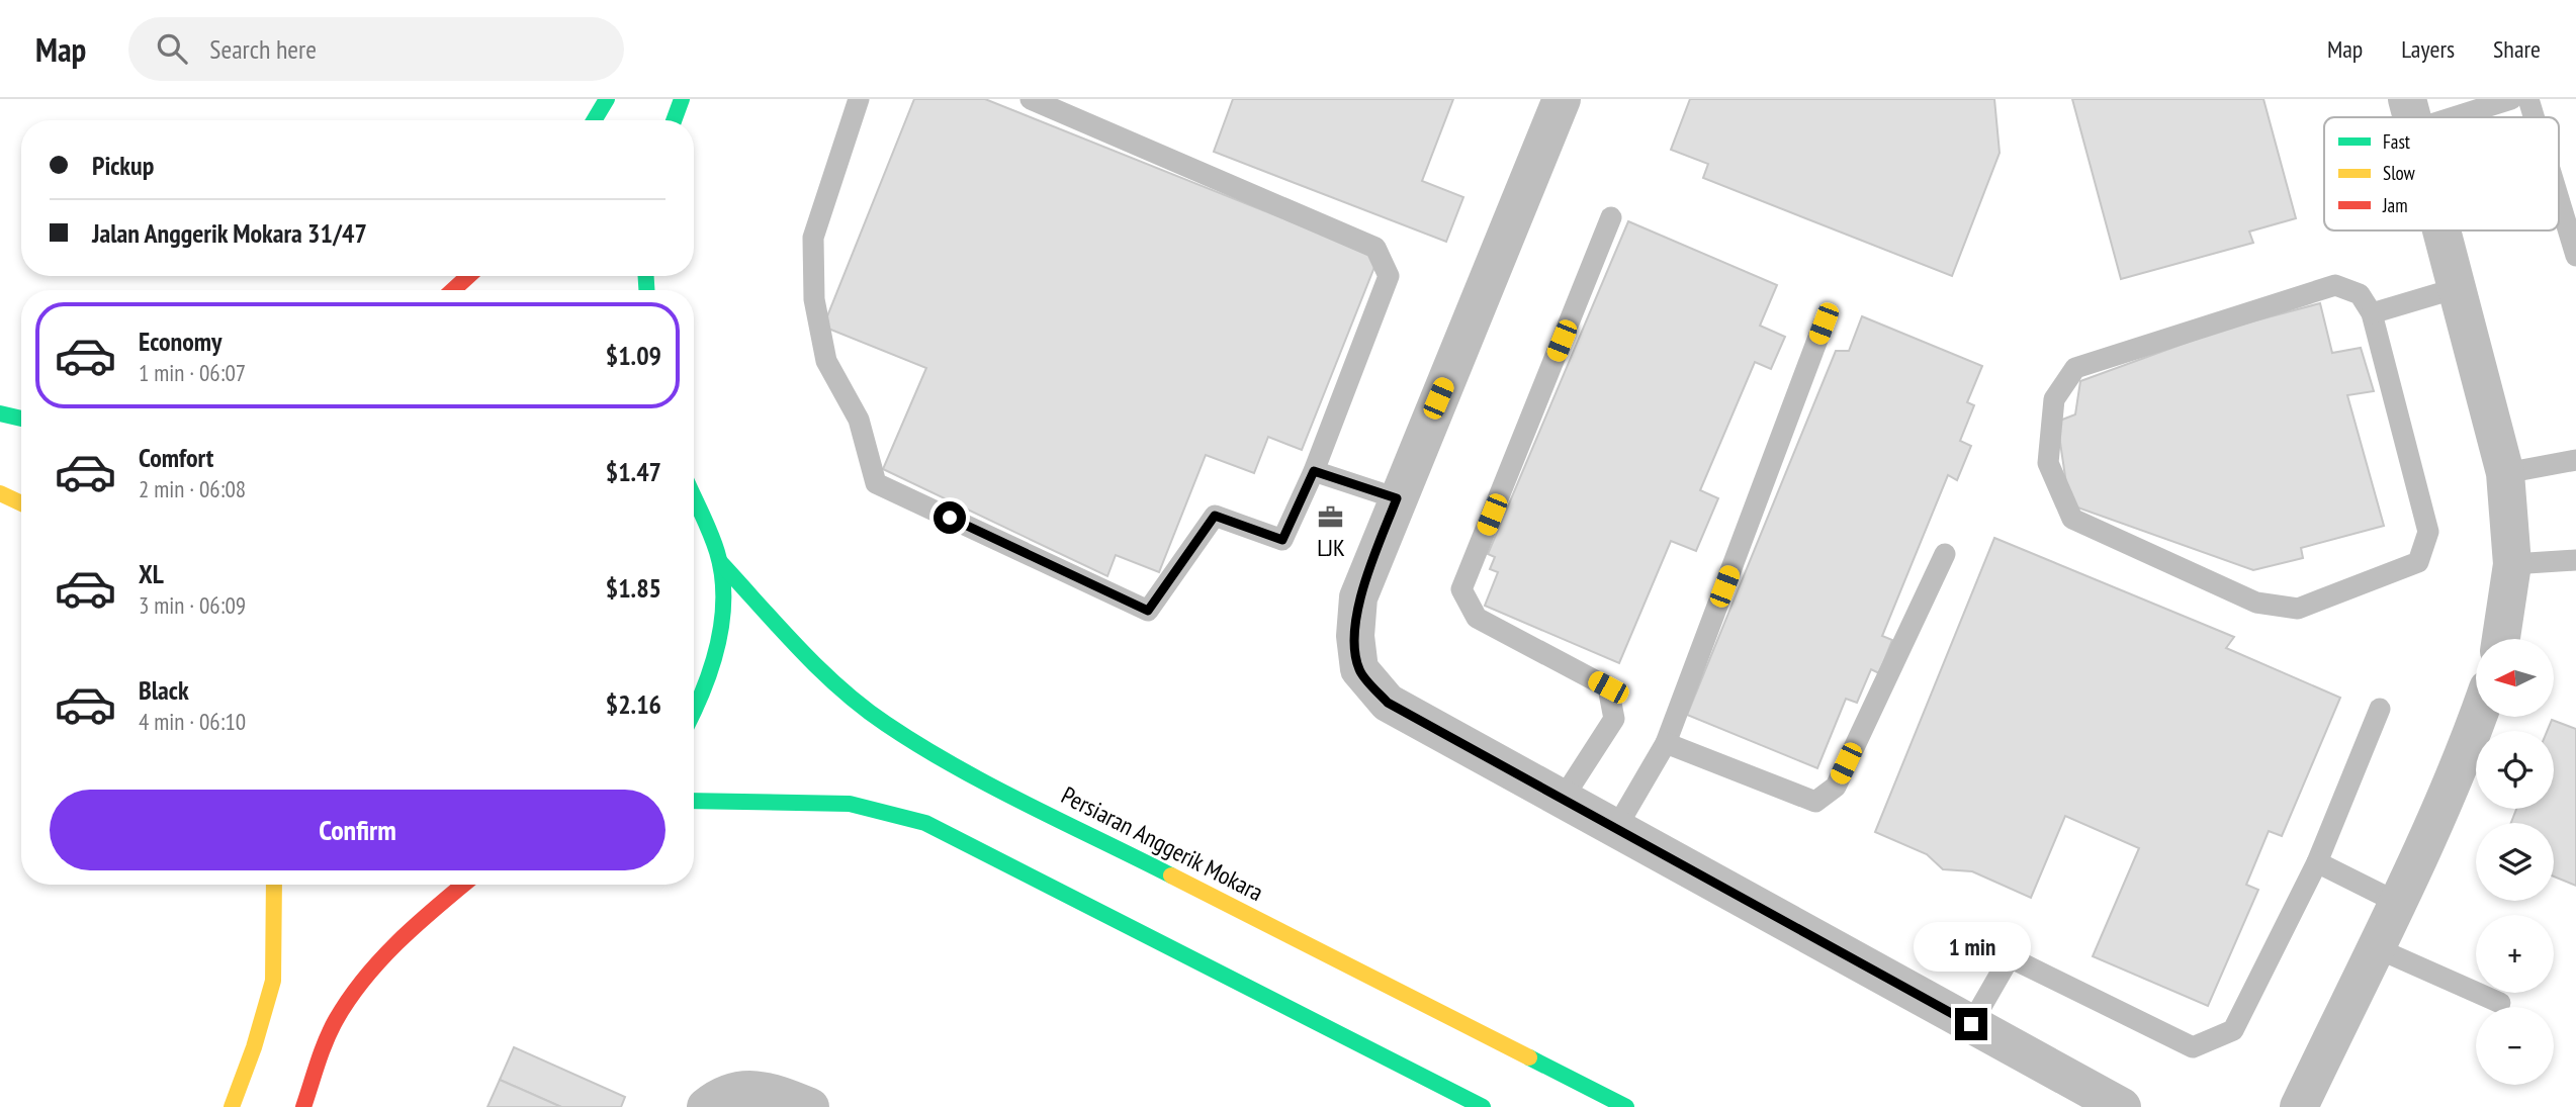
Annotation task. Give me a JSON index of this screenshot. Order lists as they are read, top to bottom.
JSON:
{
  "streets": {
    "main road": ["Persiaran Anggerik Mokara"]
  },
  "places": {
    "office": ["LJK"]
  },
  "legend": ["Fast", "Slow", "Jam"],
  "north": "left",
  "page": {
    "header": "Map",
    "search": "Search here",
    "nav": ["Map", "Layers", "Share"],
    "banner": ["Pickup", "Jalan Anggerik Mokara 31/47"],
    "list": [
      {
        "name": "Economy",
        "note": "1 min · 06:07",
        "value": "$1.09"
      },
      {
        "name": "Comfort",
        "note": "2 min · 06:08",
        "value": "$1.47"
      },
      {
        "name": "XL",
        "note": "3 min · 06:09",
        "value": "$1.85"
      },
      {
        "name": "Black",
        "note": "4 min · 06:10",
        "value": "$2.16"
      }
    ],
    "map_buttons": ["+", "−"],
    "buttons": "Confirm",
    "bubble": "1 min"
  }
}
